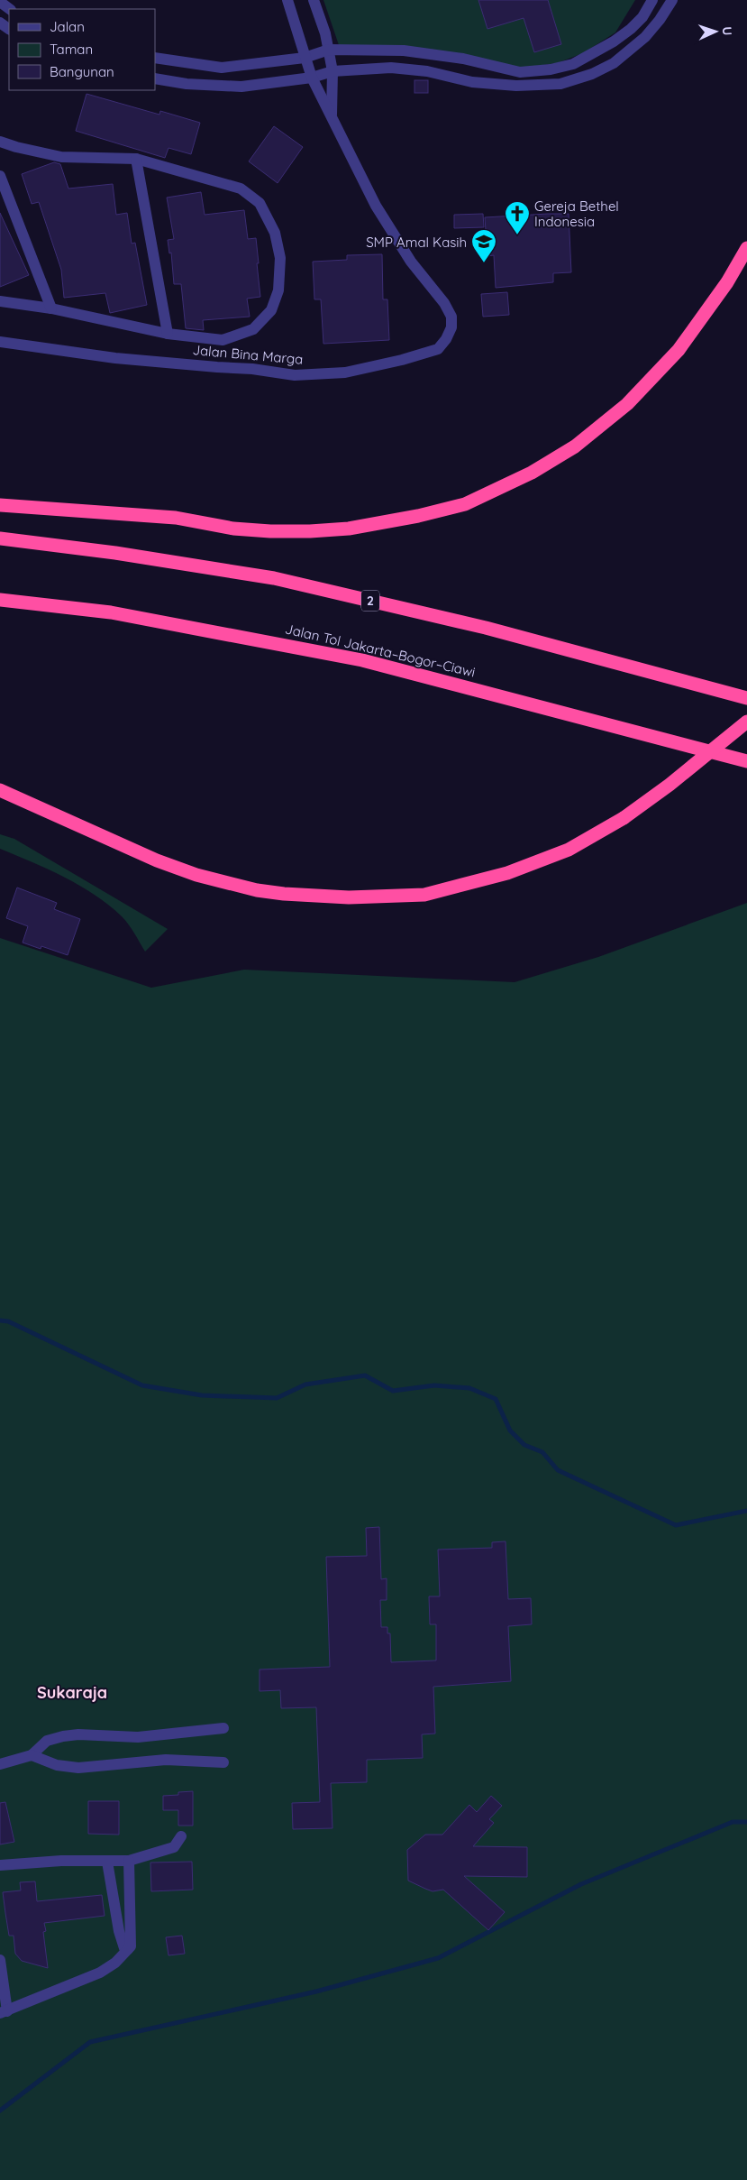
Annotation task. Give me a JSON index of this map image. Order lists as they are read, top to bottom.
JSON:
{
  "streets": {
    "highway": ["2", "Jalan Tol Jakarta–Bogor–Ciawi"],
    "street": ["Jalan Bina Marga"]
  },
  "districts": ["Sukaraja"],
  "places": {
    "church": ["Gereja Bethel Indonesia"],
    "school or university": ["SMP Amal Kasih"]
  },
  "legend": ["Jalan", "Taman", "Bangunan"],
  "north": "right"
}
